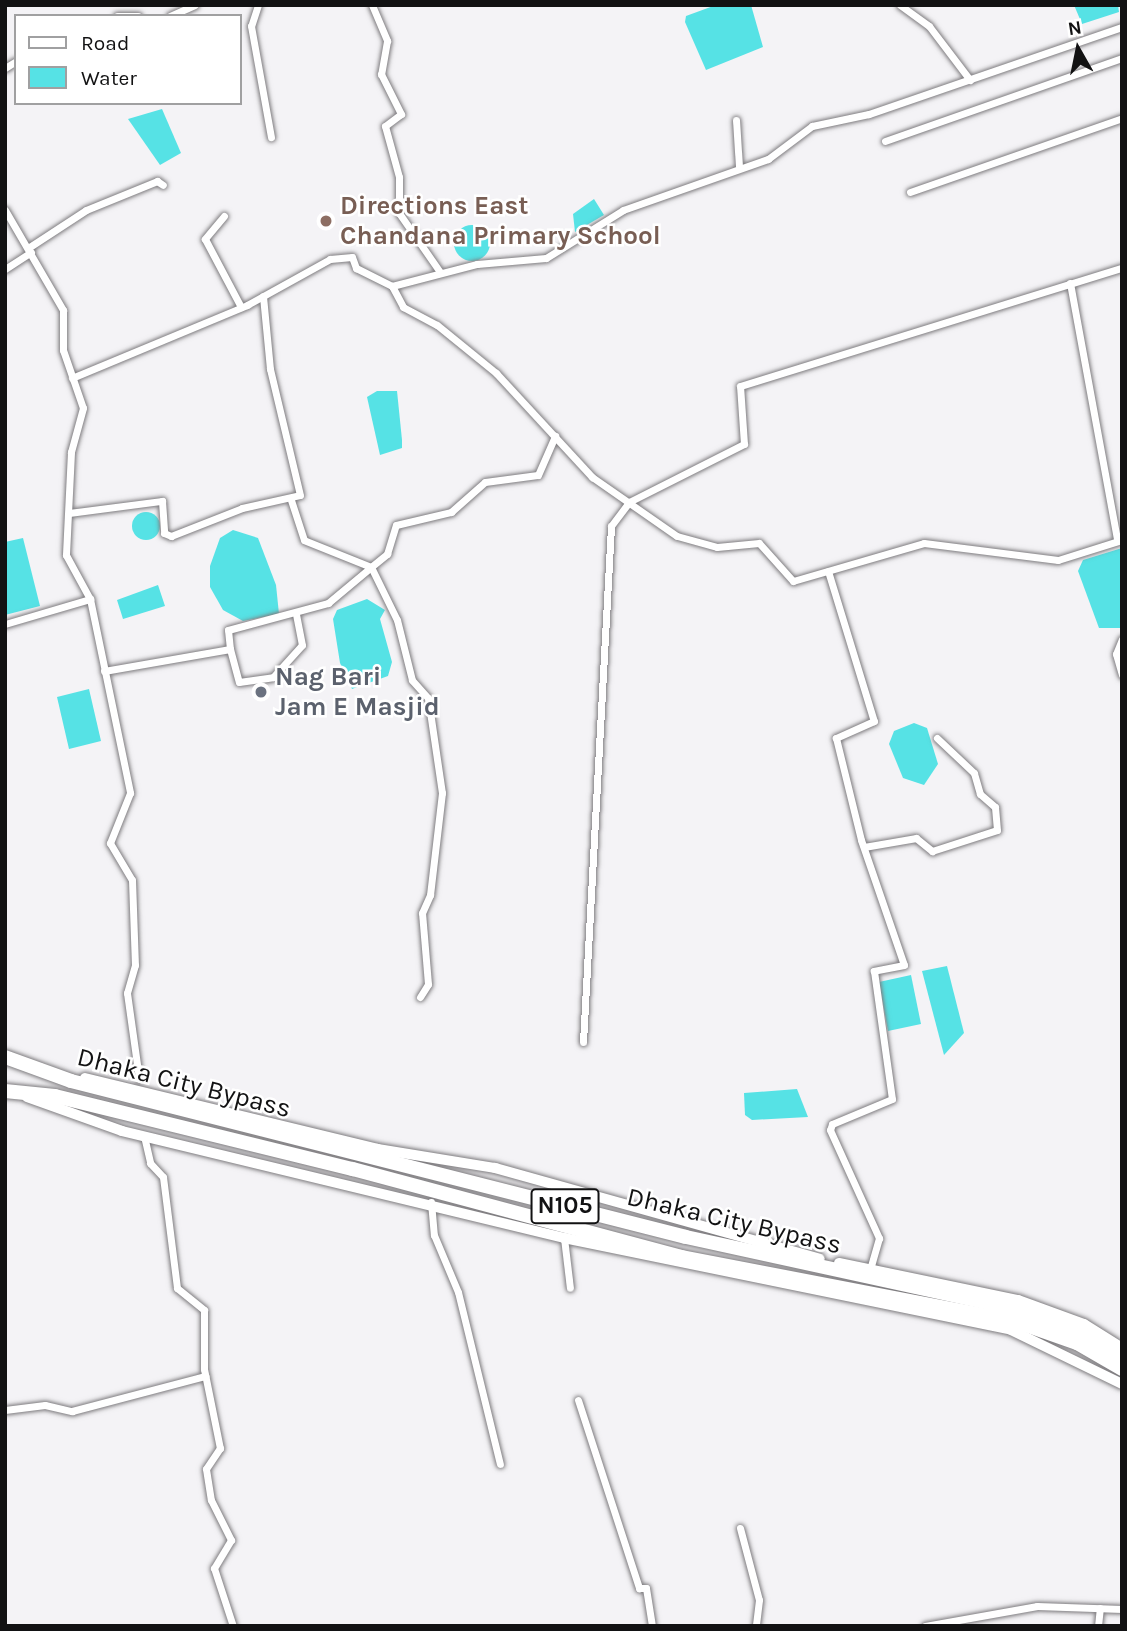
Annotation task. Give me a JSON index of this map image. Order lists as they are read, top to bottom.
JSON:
{
  "streets": {
    "highway": ["Dhaka City Bypass", "N105"]
  },
  "places": ["Directions East Chandana Primary School", "Nag Bari Jam E Masjid"],
  "legend": ["Road", "Water"],
  "north": "top"
}
